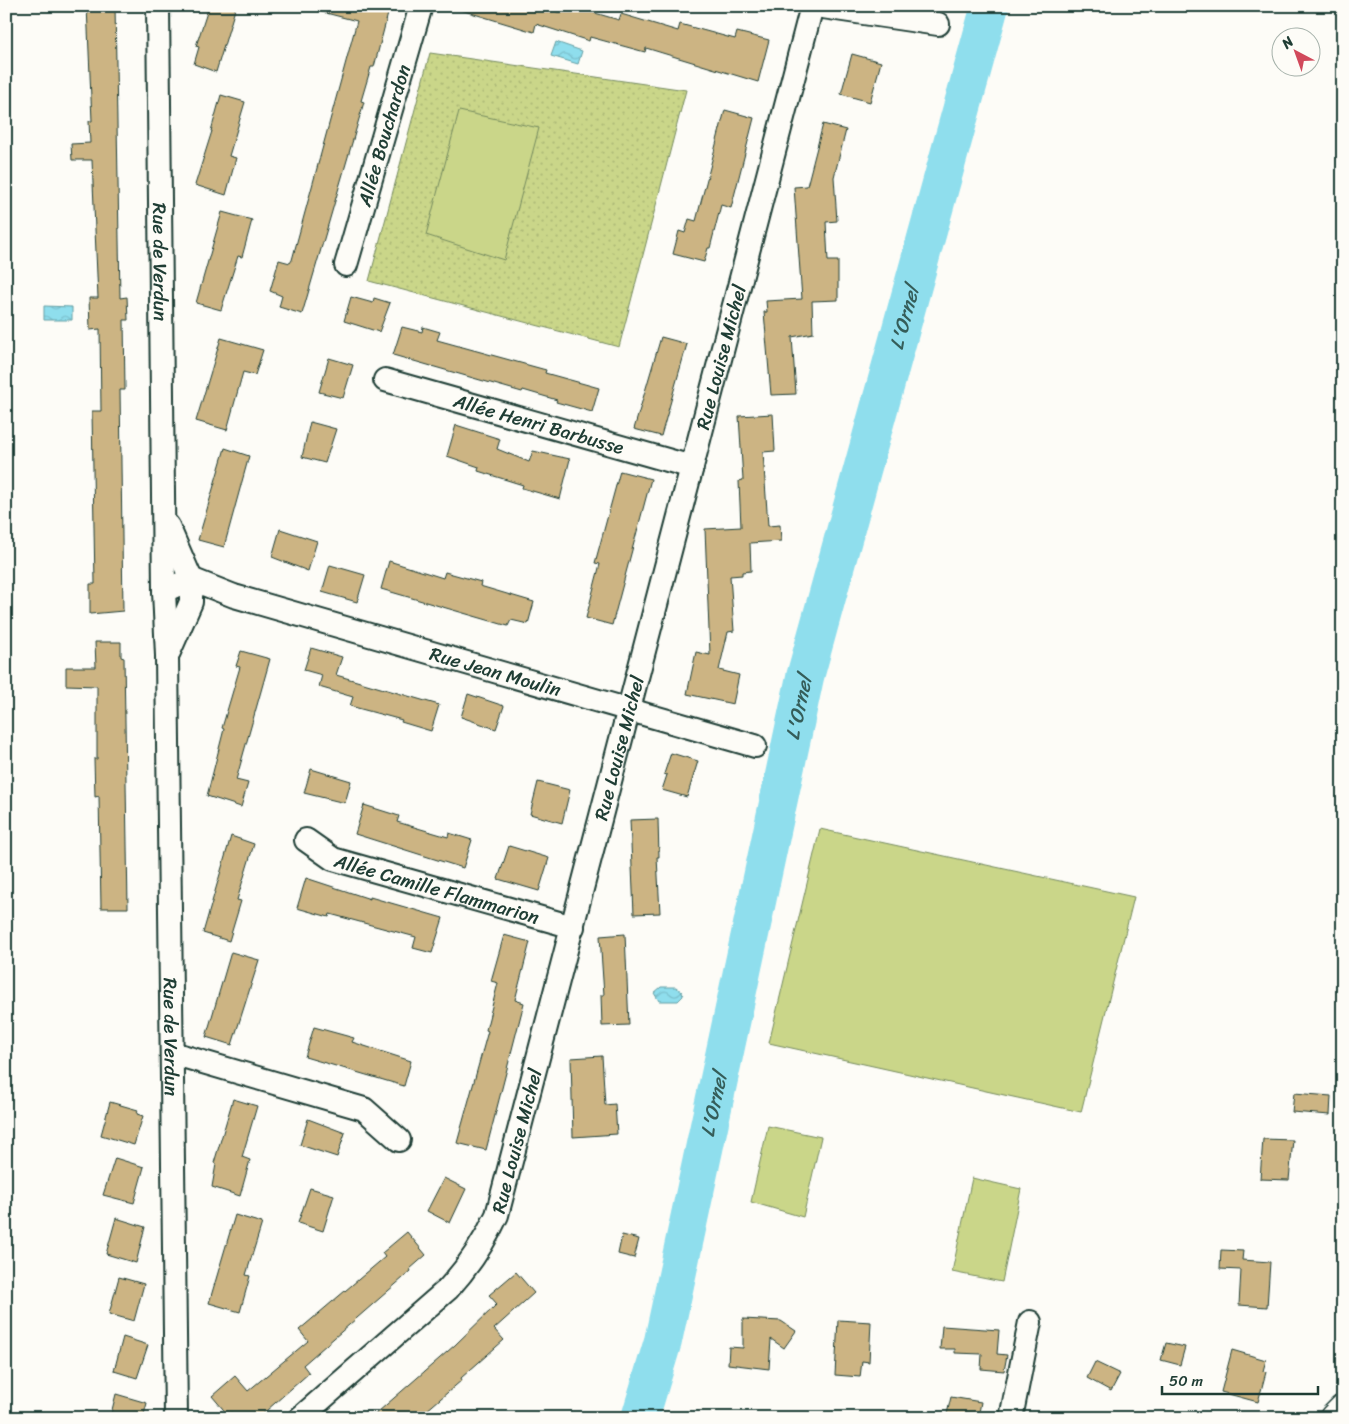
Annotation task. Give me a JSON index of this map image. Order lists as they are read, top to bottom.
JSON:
{
  "streets": {
    "street": [
      "Allée Bouchardon",
      "Rue de Verdun",
      "Rue Louise Michel",
      "Allée Henri Barbusse",
      "Rue Jean Moulin",
      "Allée Camille Flammarion"
    ]
  },
  "crossings": [
    ["Rue de Verdun", "Rue Jean Moulin"],
    ["Rue Louise Michel", "Allée Henri Barbusse"],
    ["Rue Louise Michel", "Rue Jean Moulin"],
    ["Rue Louise Michel", "Allée Camille Flammarion"]
  ],
  "water": ["L'Ornel"],
  "scale_bar": "50 m",
  "north": "top left"
}
